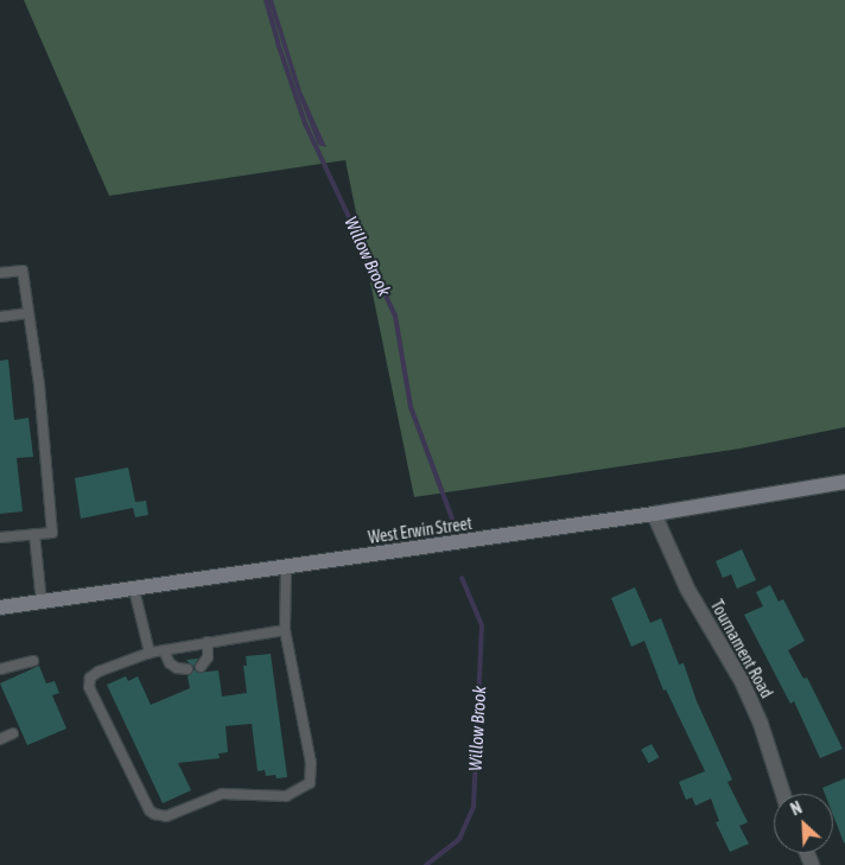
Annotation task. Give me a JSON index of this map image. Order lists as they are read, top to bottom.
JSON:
{
  "streets": {
    "main road": ["West Erwin Street"],
    "street": ["Tournament Road"]
  },
  "crossings": [
    ["West Erwin Street", "Tournament Road"]
  ],
  "water": ["Willow Brook"],
  "north": "top left"
}
